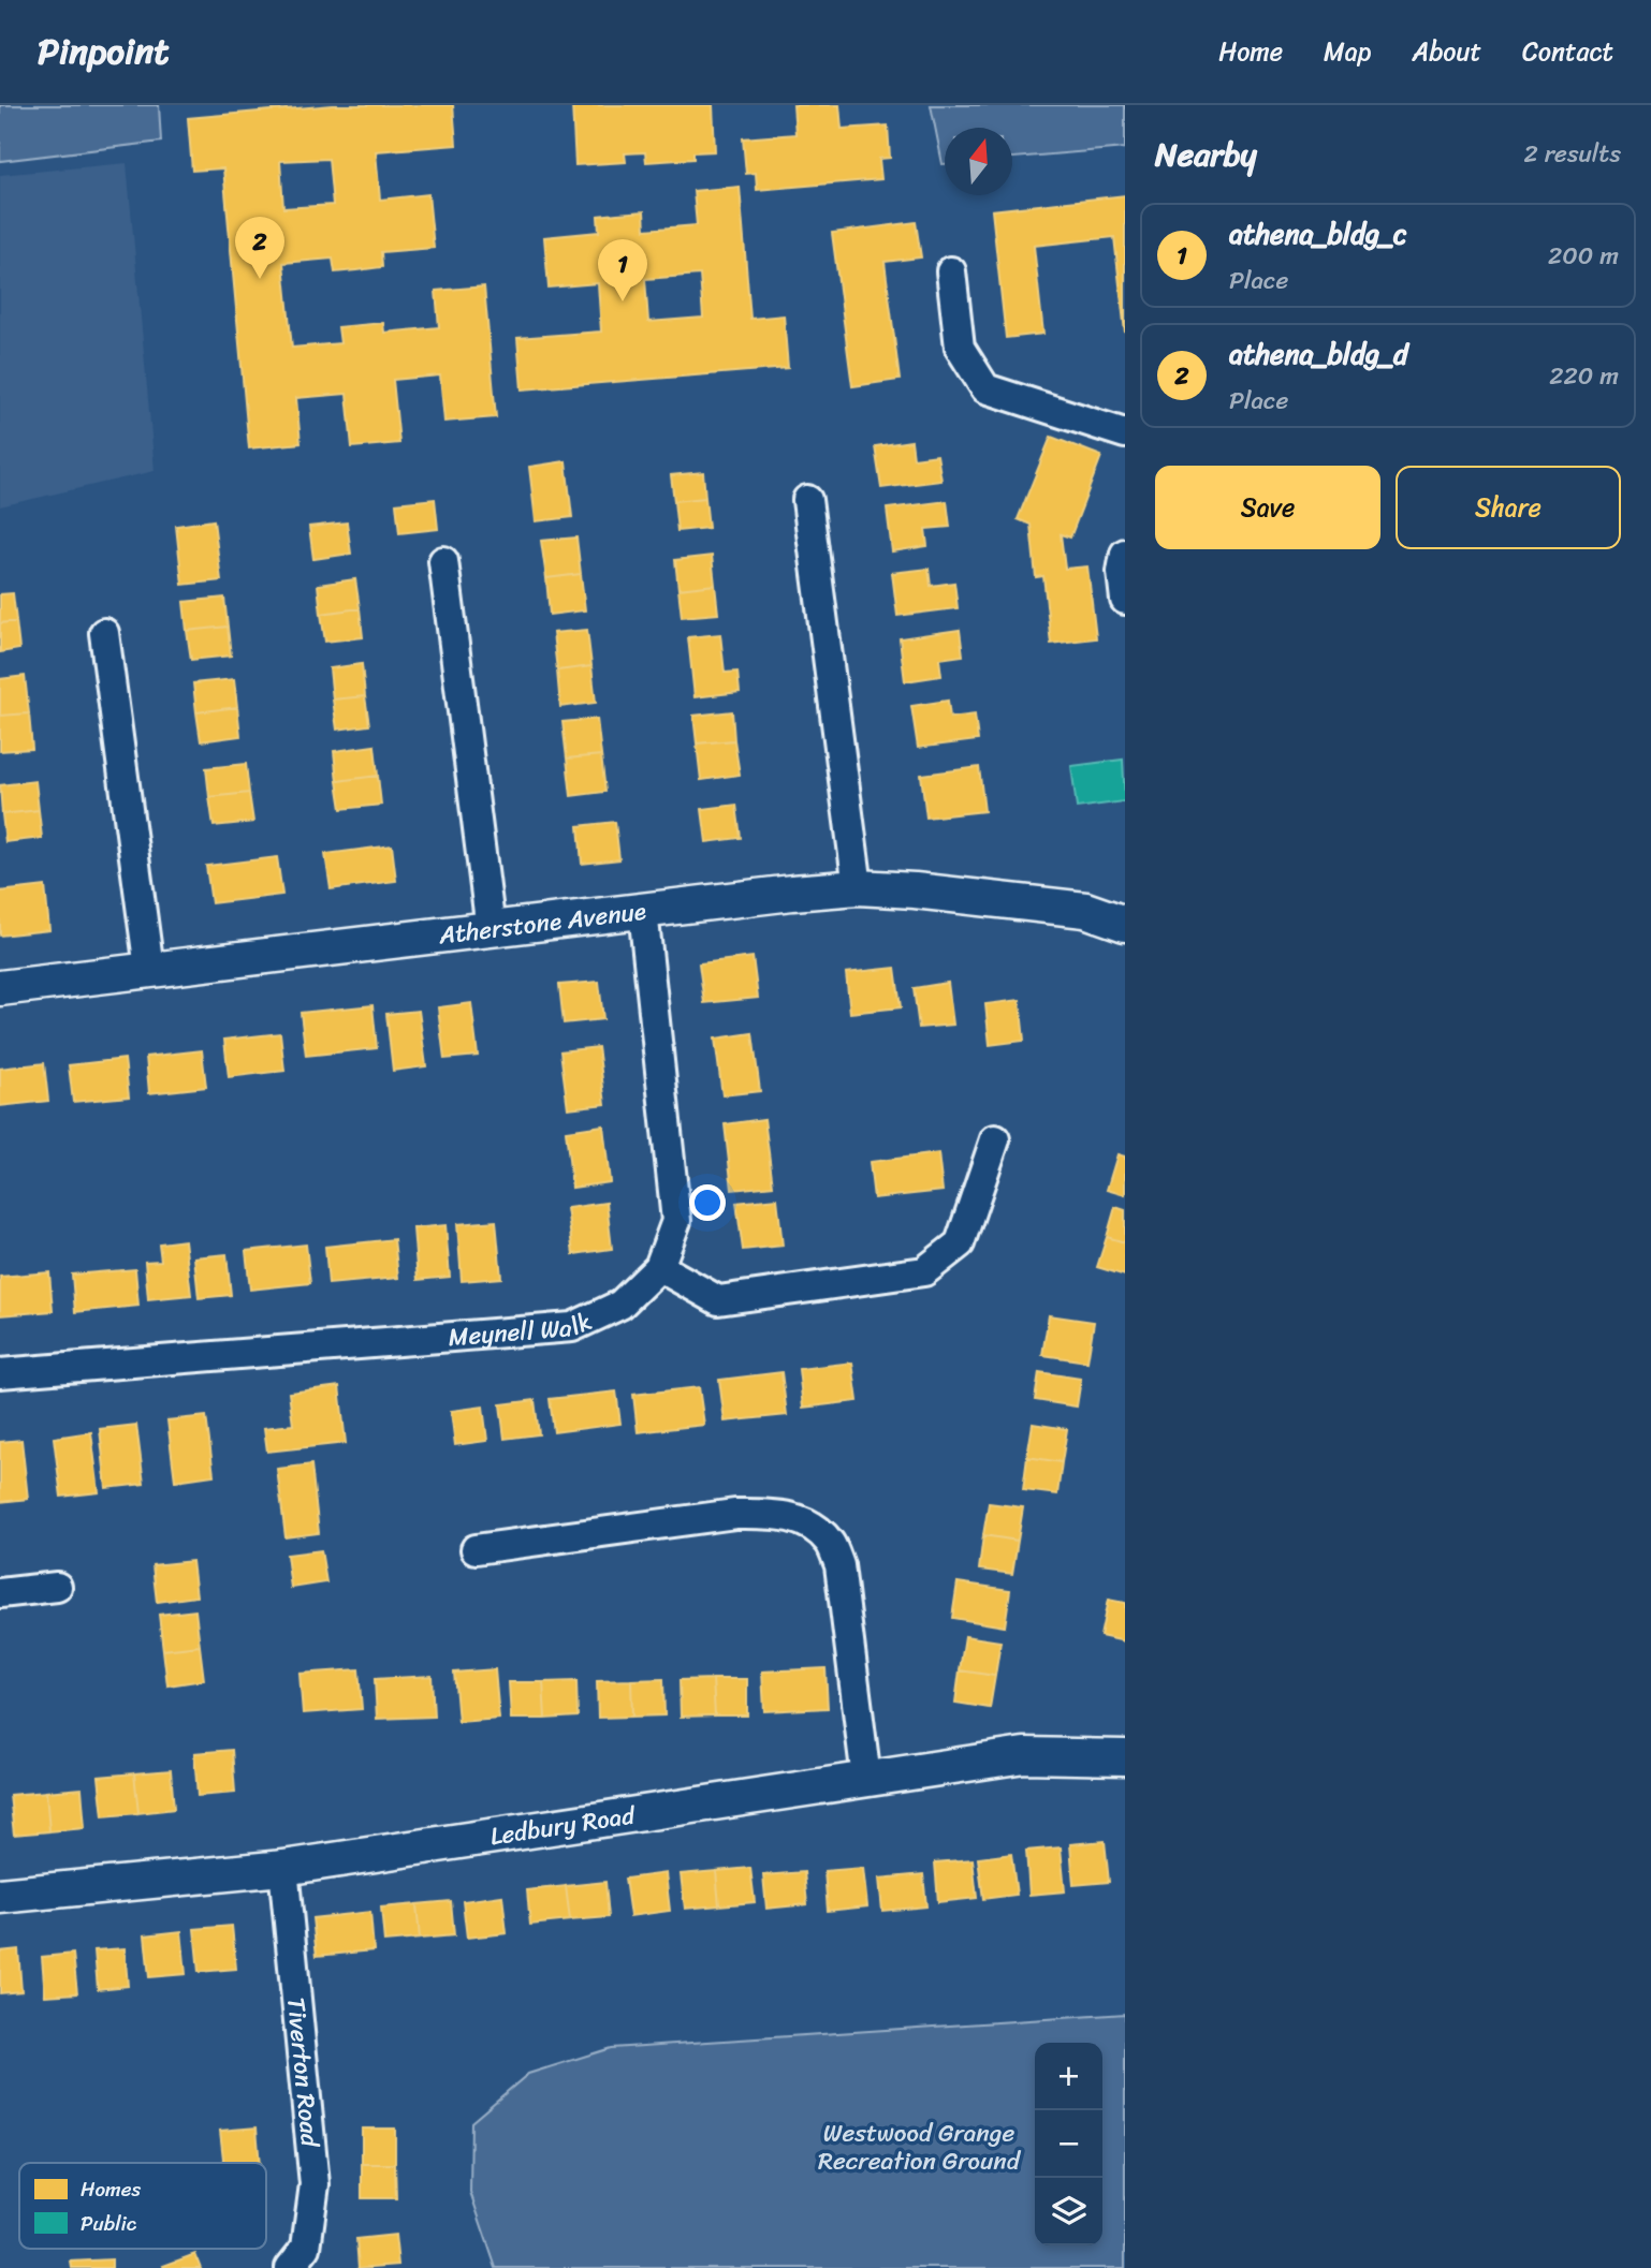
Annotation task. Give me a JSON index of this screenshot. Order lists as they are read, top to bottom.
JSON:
{
  "streets": {
    "street": [
      "Atherstone Avenue",
      "Meynell Walk",
      "Ledbury Road",
      "Tiverton Road"
    ]
  },
  "crossings": [
    ["Atherstone Avenue", "Meynell Walk"],
    ["Ledbury Road", "Tiverton Road"]
  ],
  "parks": ["Westwood Grange Recreation Ground"],
  "legend": ["Homes", "Public"],
  "north": "top",
  "page": {
    "header": "Pinpoint",
    "nav": [
      "Home",
      "Map",
      "About",
      "Contact"
    ],
    "heading": ["Nearby", "2 results"],
    "list": [
      {
        "mark": "1",
        "name": "athena_bldg_c",
        "note": "Place",
        "value": "200 m"
      },
      {
        "mark": "2",
        "name": "athena_bldg_d",
        "note": "Place",
        "value": "220 m"
      }
    ],
    "pins": ["2", "1"],
    "buttons": ["Save", "Share"],
    "map_buttons": ["+", "−"]
  }
}
